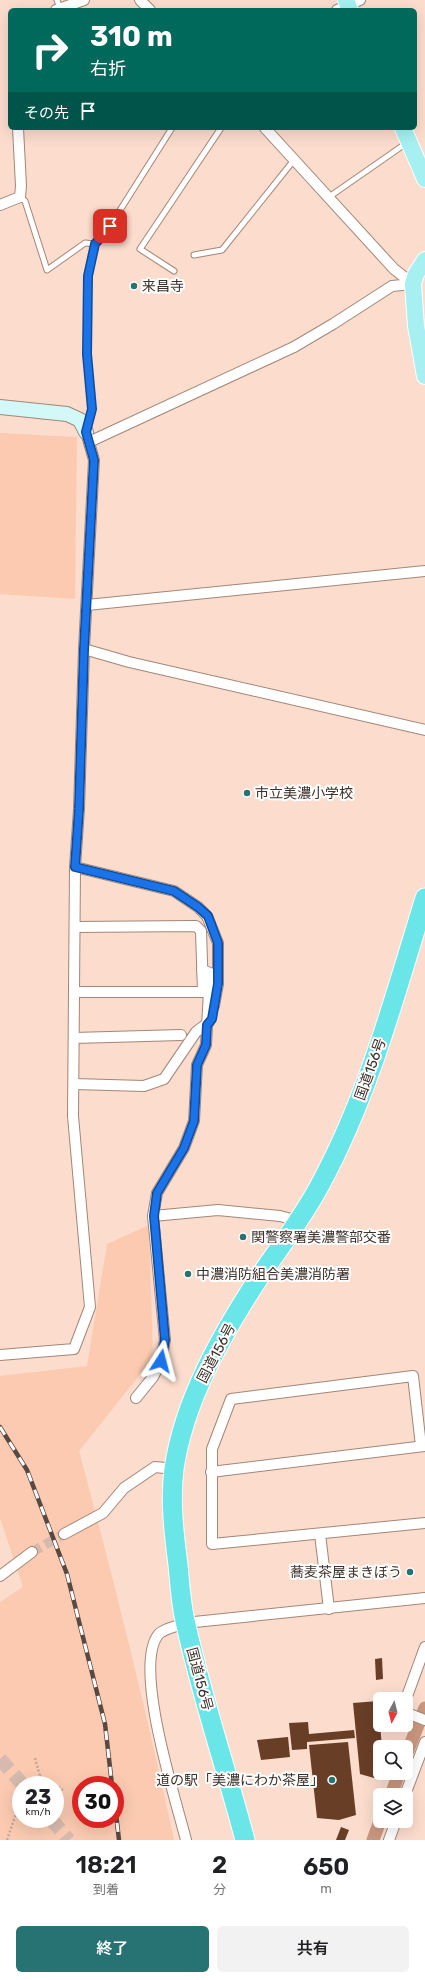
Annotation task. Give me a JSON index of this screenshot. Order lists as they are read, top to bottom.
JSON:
{
  "streets": {
    "highway": ["国道156号"]
  },
  "places": [
    "来昌寺",
    "市立美濃小学校",
    "関警察署美濃警部交番",
    "中濃消防組合美濃消防署",
    "蕎麦茶屋まきぼう",
    "道の駅「美濃にわか茶屋」"
  ],
  "north": "bottom",
  "page": {
    "turn": ["310 m", "右折"],
    "then": "その先",
    "speed": "23 km/h",
    "limit": "30",
    "eta": [
      "18:21",
      "到着",
      "2",
      "分",
      "650",
      "m"
    ],
    "buttons": ["終了", "共有"]
  }
}
